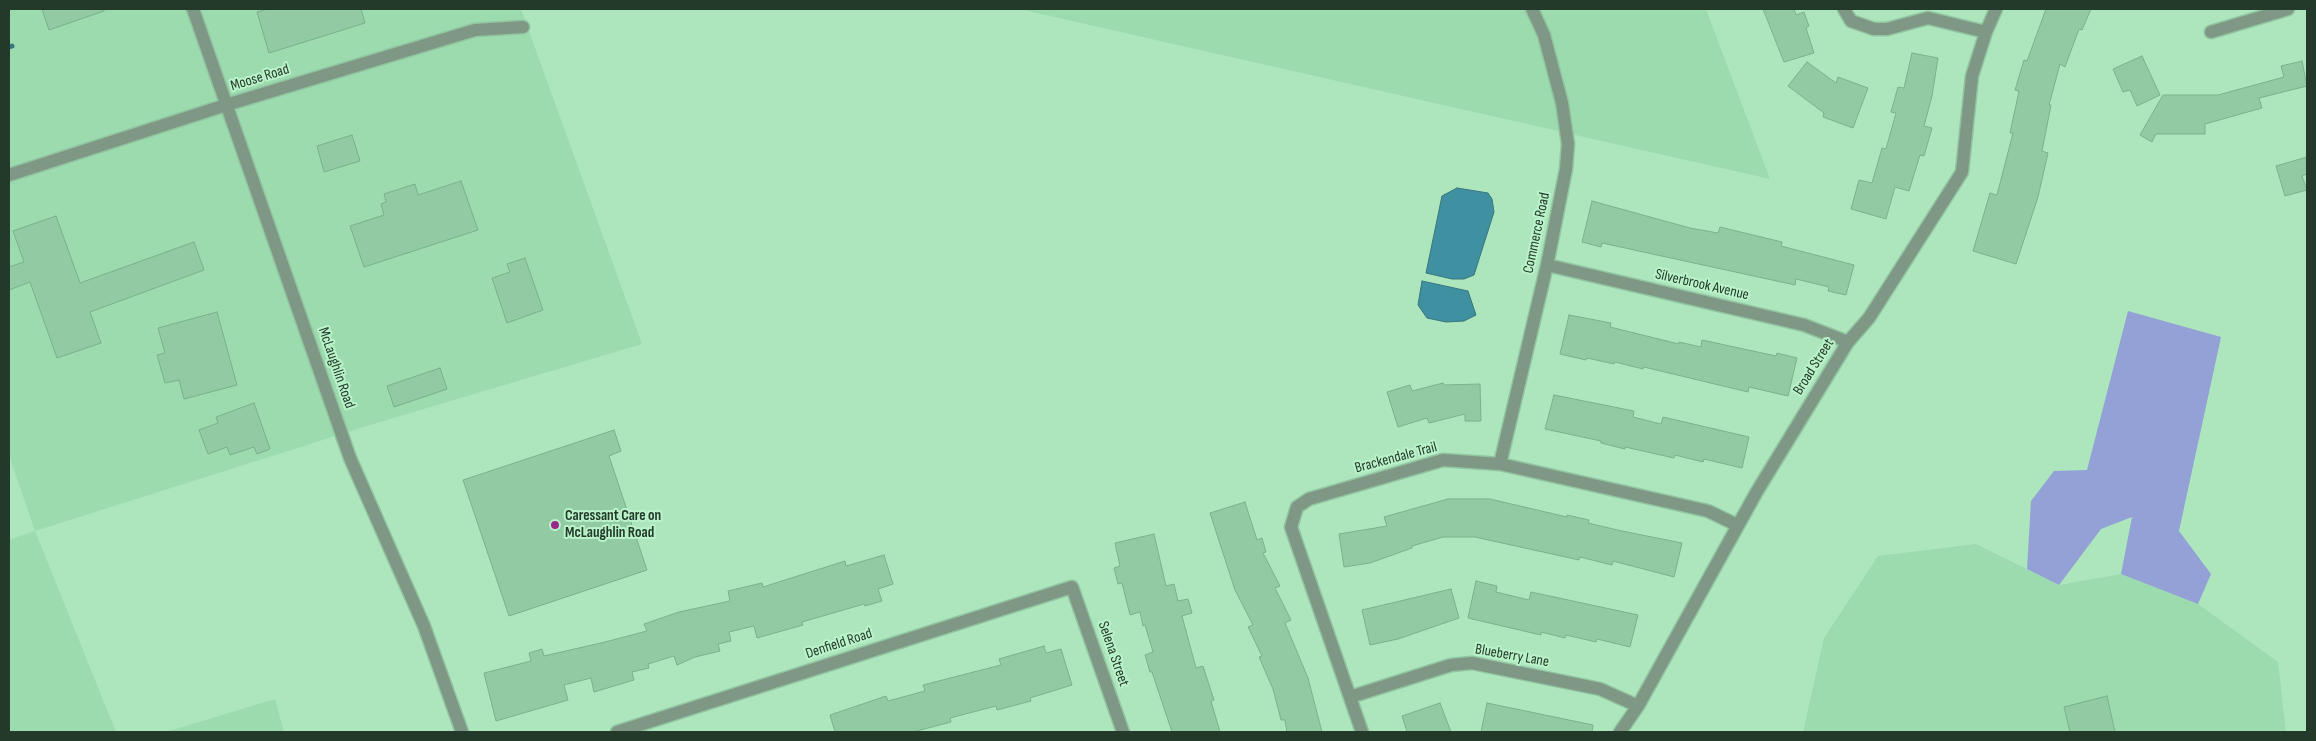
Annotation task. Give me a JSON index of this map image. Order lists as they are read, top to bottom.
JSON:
{
  "streets": {
    "street": [
      "Moose Road",
      "Commerce Road",
      "Silverbrook Avenue",
      "Broad Street",
      "McLaughlin Road",
      "Brackendale Trail",
      "Denfield Road",
      "Selena Street",
      "Blueberry Lane"
    ]
  },
  "crossings": [
    ["Moose Road", "McLaughlin Road"],
    ["Commerce Road", "Silverbrook Avenue"],
    ["Commerce Road", "Brackendale Trail"],
    ["Silverbrook Avenue", "Broad Street"],
    ["Broad Street", "Brackendale Trail"],
    ["Broad Street", "Blueberry Lane"],
    ["Brackendale Trail", "Blueberry Lane"],
    ["Denfield Road", "Selena Street"]
  ],
  "places": ["Caressant Care on McLaughlin Road"]
}
